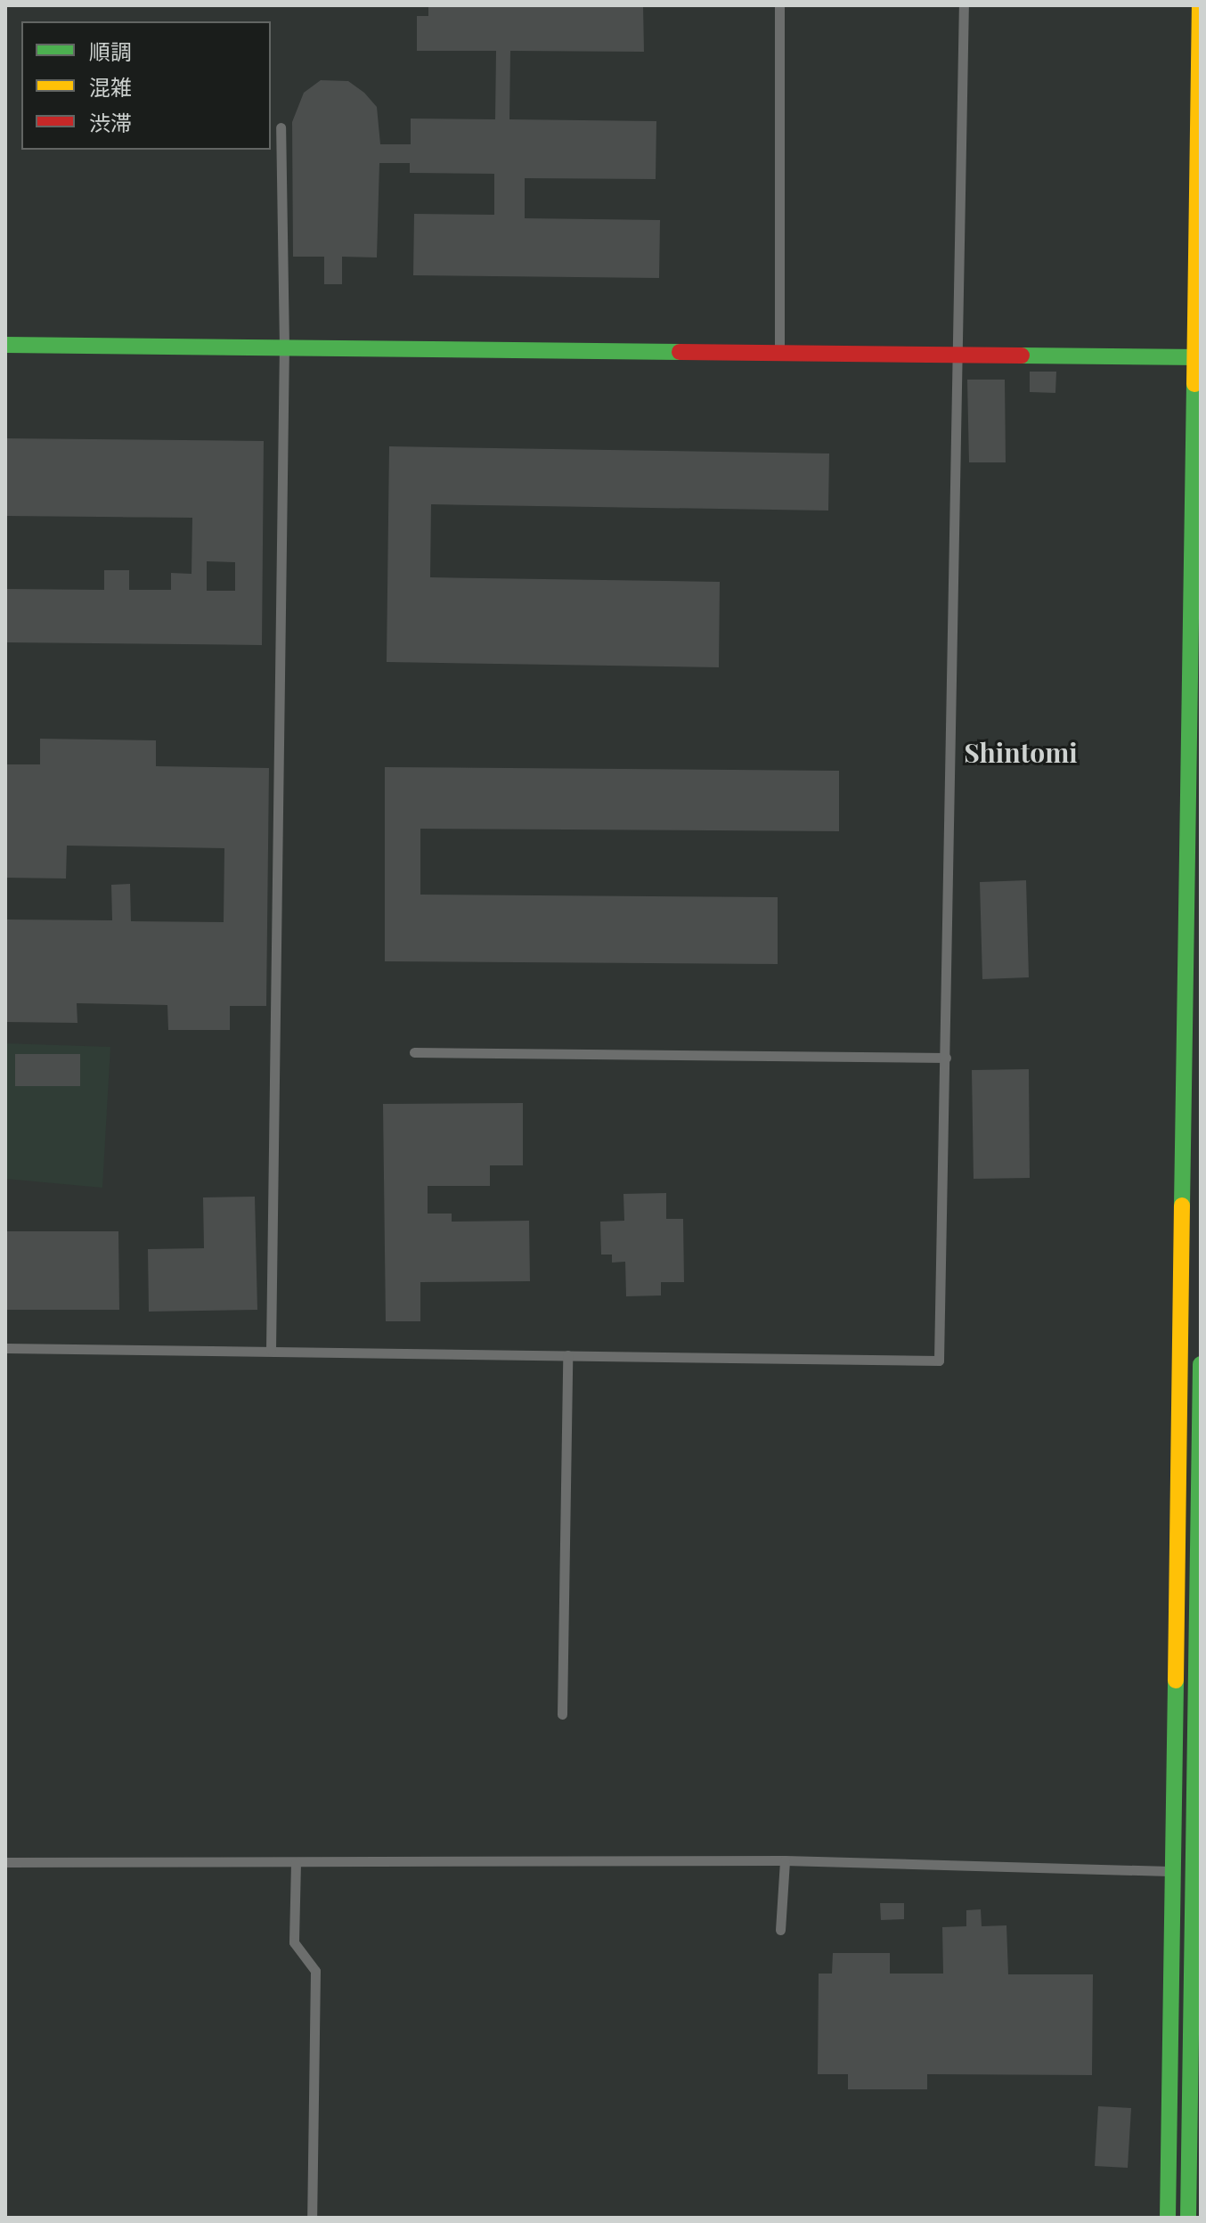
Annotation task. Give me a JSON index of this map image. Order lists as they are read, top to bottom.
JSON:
{
  "districts": ["Shintomi"],
  "legend": ["順調", "混雑", "渋滞"]
}
